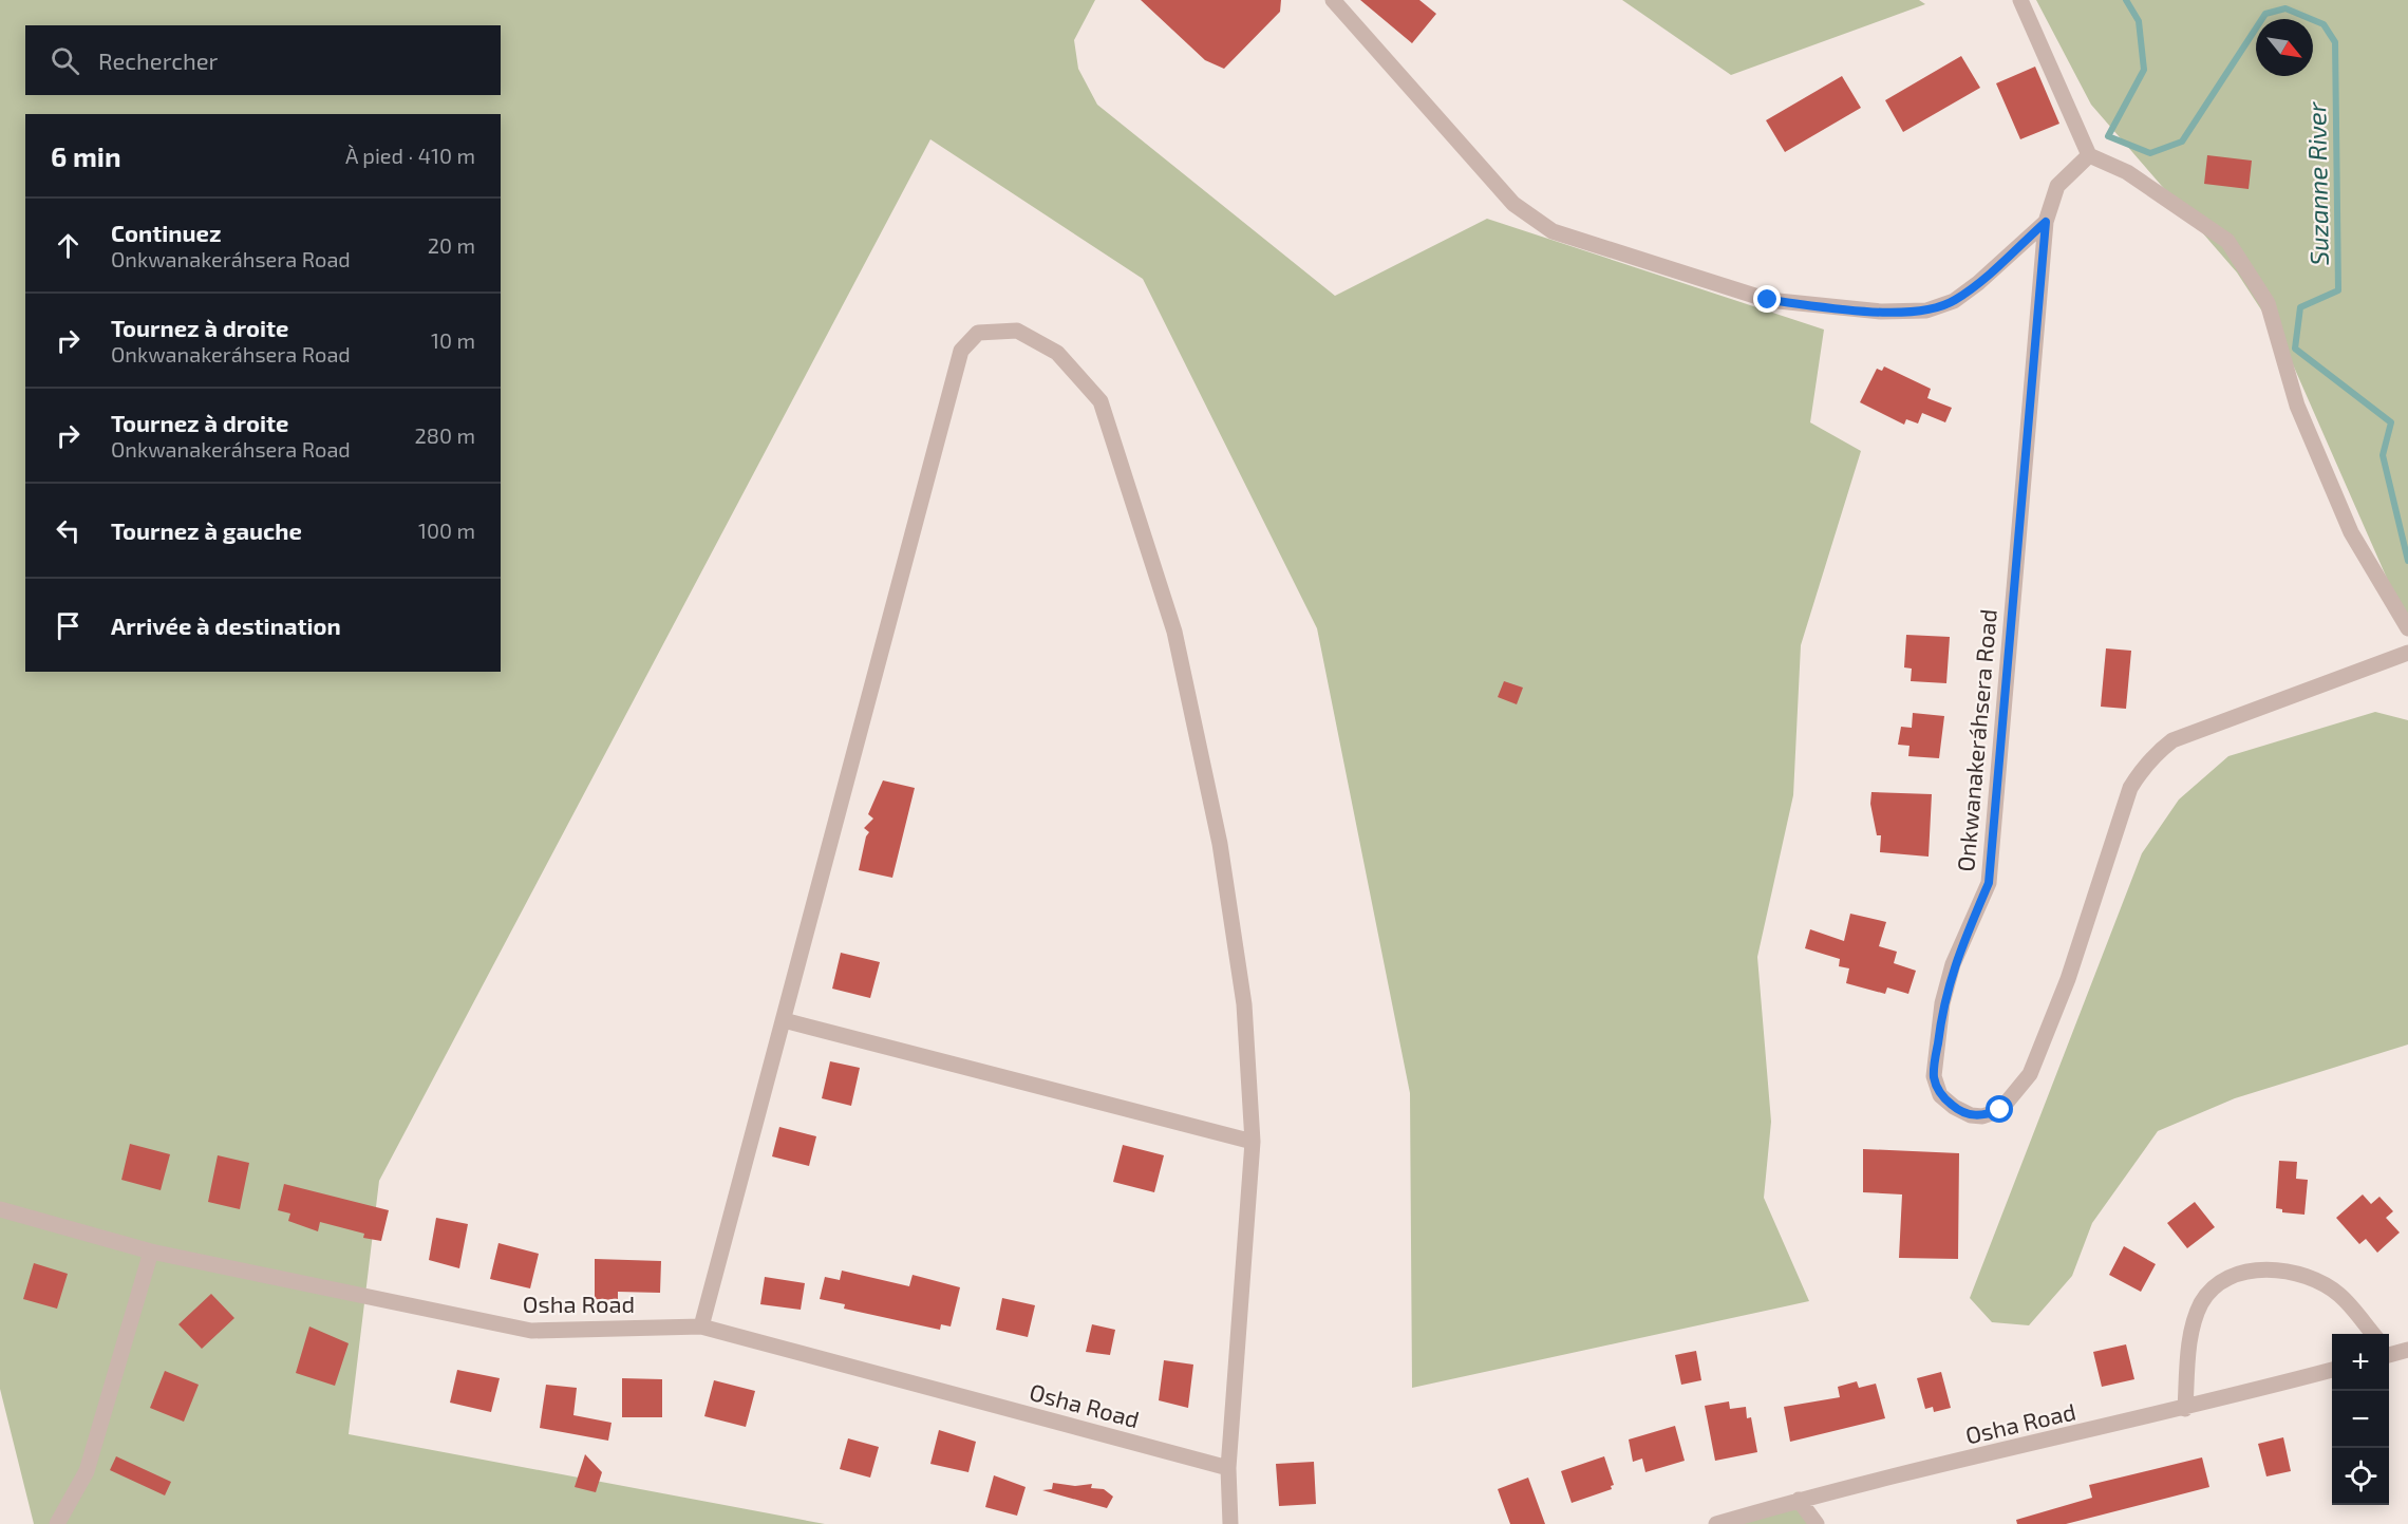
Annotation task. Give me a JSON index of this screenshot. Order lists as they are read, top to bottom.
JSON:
{
  "streets": {
    "street": ["Onkwanakeráhsera Road", "Osha Road"]
  },
  "water": ["Suzanne River"],
  "north": "bottom right",
  "page": {
    "search": "Rechercher",
    "heading": ["6 min", "À pied · 410 m"],
    "list": [
      ["Continuez", "Onkwanakeráhsera Road", "20 m"],
      ["Tournez à droite", "Onkwanakeráhsera Road", "10 m"],
      ["Tournez à droite", "Onkwanakeráhsera Road", "280 m"],
      ["Tournez à gauche", "100 m"],
      "Arrivée à destination"
    ],
    "map_buttons": ["+", "−"]
  }
}
